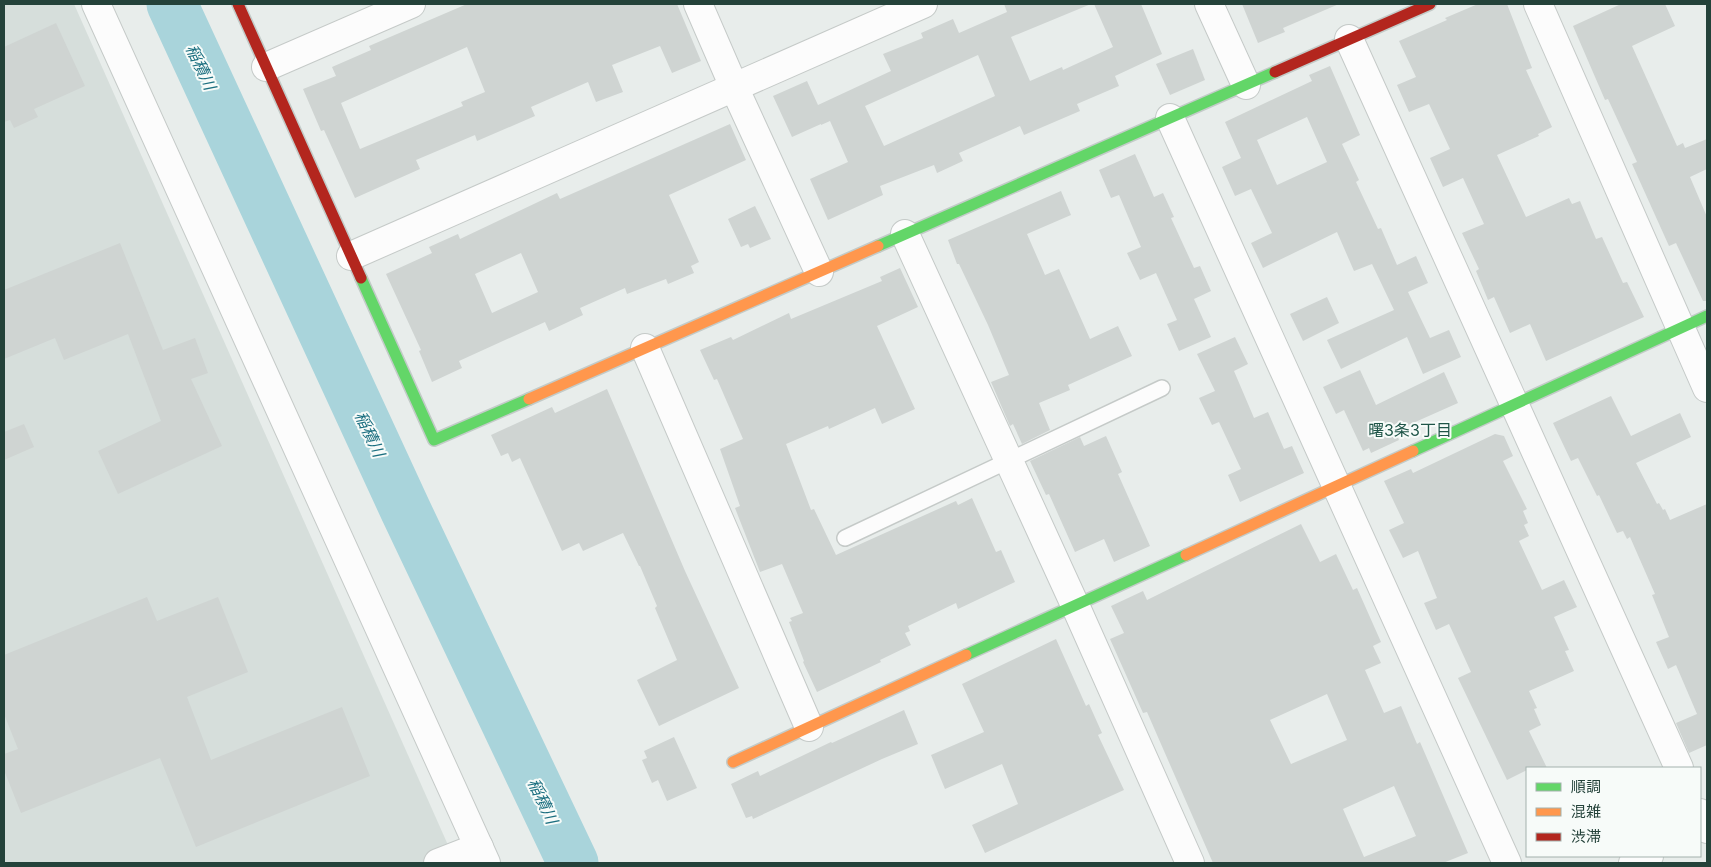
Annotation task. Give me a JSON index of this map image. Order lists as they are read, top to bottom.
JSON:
{
  "districts": ["曙3条3丁目"],
  "water": ["稲積川"],
  "legend": ["順調", "混雑", "渋滞"]
}
